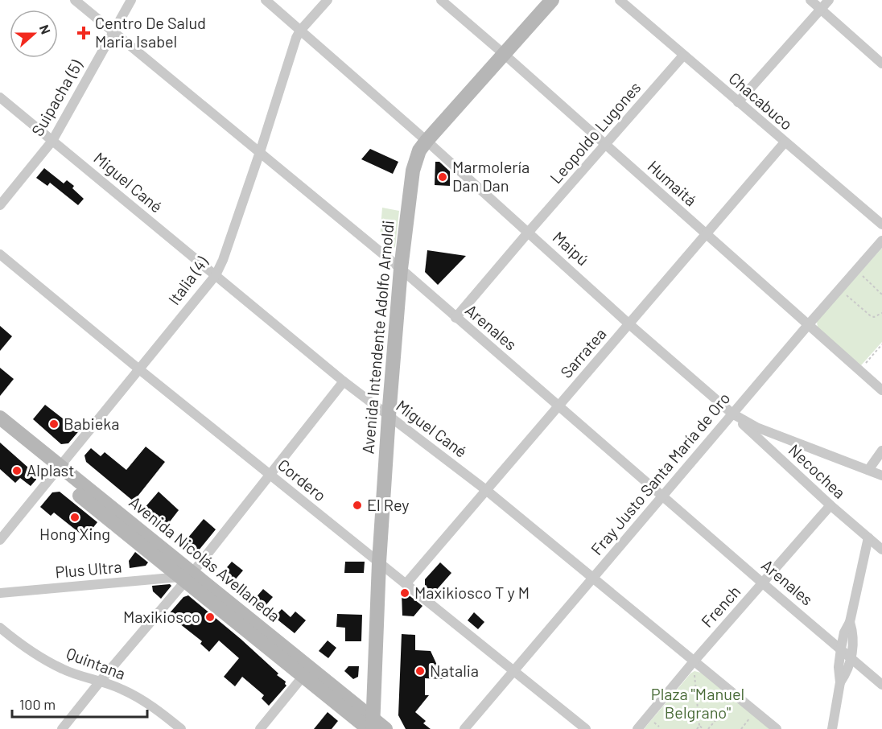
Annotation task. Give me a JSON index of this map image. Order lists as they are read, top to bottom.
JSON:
{
  "streets": {
    "main road": ["Avenida Intendente Adolfo Arnoldi", "Avenida Nicolás Avellaneda"],
    "street": [
      "Suipacha (5)",
      "Chacabuco",
      "Leopoldo Lugones",
      "Miguel Cané",
      "Humaitá",
      "Maipú",
      "Italia (4)",
      "Arenales",
      "Sarratea",
      "Necochea",
      "Fray Justo Santa María de Oro",
      "Cordero",
      "Plus Ultra",
      "French",
      "Quintana"
    ]
  },
  "crossings": [
    ["Suipacha (5)", "Miguel Cané"],
    ["Suipacha (5)", "Arenales"],
    ["Chacabuco", "Leopoldo Lugones"],
    ["Chacabuco", "Sarratea"],
    ["Leopoldo Lugones", "Humaitá"],
    ["Leopoldo Lugones", "Maipú"],
    ["Leopoldo Lugones", "Arenales"],
    ["Miguel Cané", "Italia (4)"],
    ["Miguel Cané", "Avenida Intendente Adolfo Arnoldi"],
    ["Miguel Cané", "Sarratea"],
    ["Miguel Cané", "Fray Justo Santa María de Oro"],
    ["Miguel Cané", "French"],
    ["Humaitá", "Avenida Intendente Adolfo Arnoldi"],
    ["Humaitá", "Sarratea"],
    ["Humaitá", "Fray Justo Santa María de Oro"],
    ["Maipú", "Italia (4)"],
    ["Maipú", "Avenida Intendente Adolfo Arnoldi"],
    ["Maipú", "Sarratea"],
    ["Maipú", "Necochea"],
    ["Maipú", "Fray Justo Santa María de Oro"],
    ["Italia (4)", "Arenales"],
    ["Italia (4)", "Cordero"],
    ["Italia (4)", "Avenida Nicolás Avellaneda"],
    ["Arenales", "Avenida Intendente Adolfo Arnoldi"],
    ["Arenales", "Sarratea"],
    ["Arenales", "Fray Justo Santa María de Oro"],
    ["Arenales", "French"],
    ["Avenida Intendente Adolfo Arnoldi", "Cordero"],
    ["Avenida Intendente Adolfo Arnoldi", "Avenida Nicolás Avellaneda"],
    ["Sarratea", "Cordero"],
    ["Necochea", "Fray Justo Santa María de Oro"],
    ["Necochea", "French"],
    ["Fray Justo Santa María de Oro", "Cordero"],
    ["Avenida Nicolás Avellaneda", "Plus Ultra"]
  ],
  "parks": ["Plaza \"Manuel Belgrano\""],
  "places": {
    "health": ["Centro De Salud Maria Isabel"],
    "other": [
      "Marmolería Dan Dan",
      "Babieka",
      "Alplast",
      "El Rey",
      "Hong Xing",
      "Maxikiosco T y M",
      "Maxikiosco",
      "Natalia"
    ]
  },
  "scale_bar": "100 m",
  "north": "right"
}
